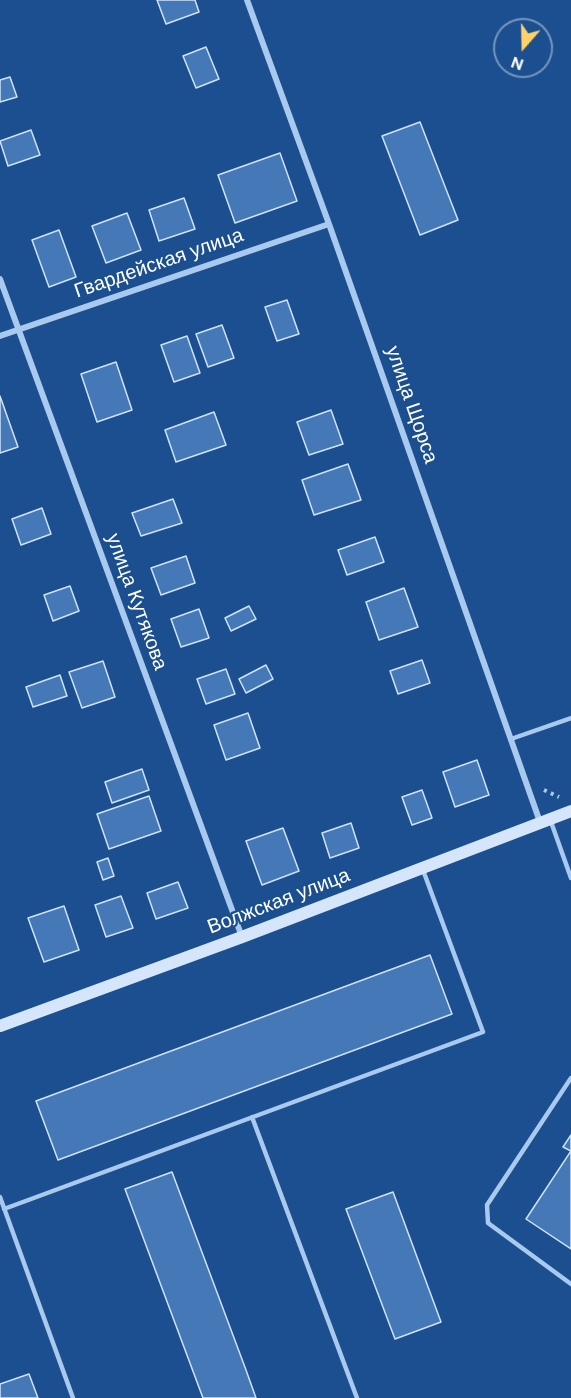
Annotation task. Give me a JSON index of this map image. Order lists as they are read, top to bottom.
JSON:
{
  "streets": {
    "street": [
      "Гвардейская улица",
      "улица Щорса",
      "улица Кутякова",
      "Волжская улица"
    ]
  },
  "crossings": [
    ["Гвардейская улица", "улица Щорса"],
    ["Гвардейская улица", "улица Кутякова"],
    ["улица Щорса", "Волжская улица"],
    ["улица Кутякова", "Волжская улица"]
  ],
  "north": "bottom"
}
